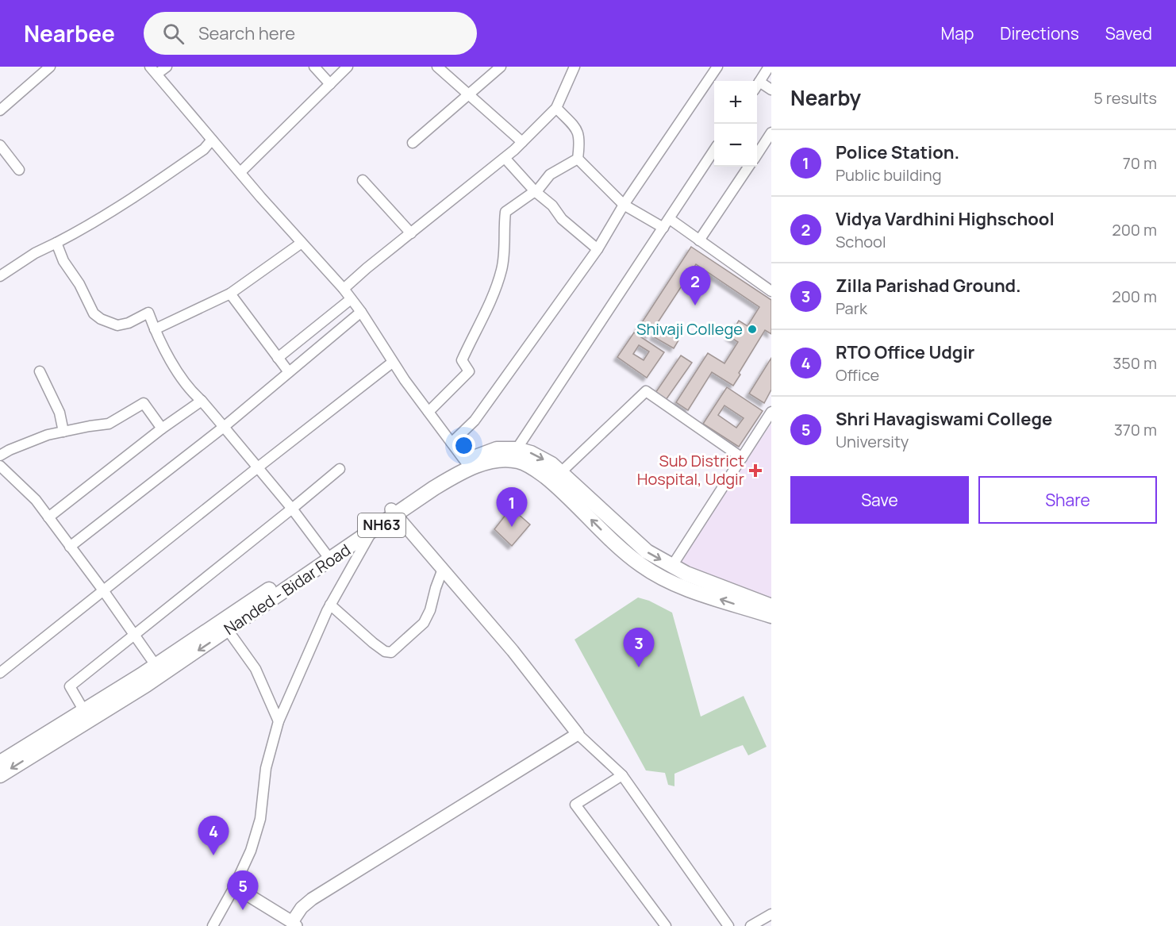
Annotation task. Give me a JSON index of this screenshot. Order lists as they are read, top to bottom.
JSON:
{
  "streets": {
    "highway": ["NH63", "Nanded - Bidar Road"]
  },
  "places": {
    "other": ["Shivaji College"],
    "health": ["Sub District Hospital, Udgir"]
  },
  "page": {
    "header": "Nearbee",
    "search": "Search here",
    "nav": ["Map", "Directions", "Saved"],
    "heading": ["Nearby", "5 results"],
    "map_buttons": ["+", "−"],
    "list": [
      {
        "mark": "1",
        "name": "Police Station.",
        "note": "Public building",
        "value": "70 m"
      },
      {
        "mark": "2",
        "name": "Vidya Vardhini Highschool",
        "note": "School",
        "value": "200 m"
      },
      {
        "mark": "3",
        "name": "Zilla Parishad Ground.",
        "note": "Park",
        "value": "200 m"
      },
      {
        "mark": "4",
        "name": "RTO Office Udgir",
        "note": "Office",
        "value": "350 m"
      },
      {
        "mark": "5",
        "name": "Shri Havagiswami College",
        "note": "University",
        "value": "370 m"
      }
    ],
    "pins": [
      "2",
      "1",
      "3",
      "4",
      "5"
    ],
    "buttons": ["Save", "Share"]
  }
}
